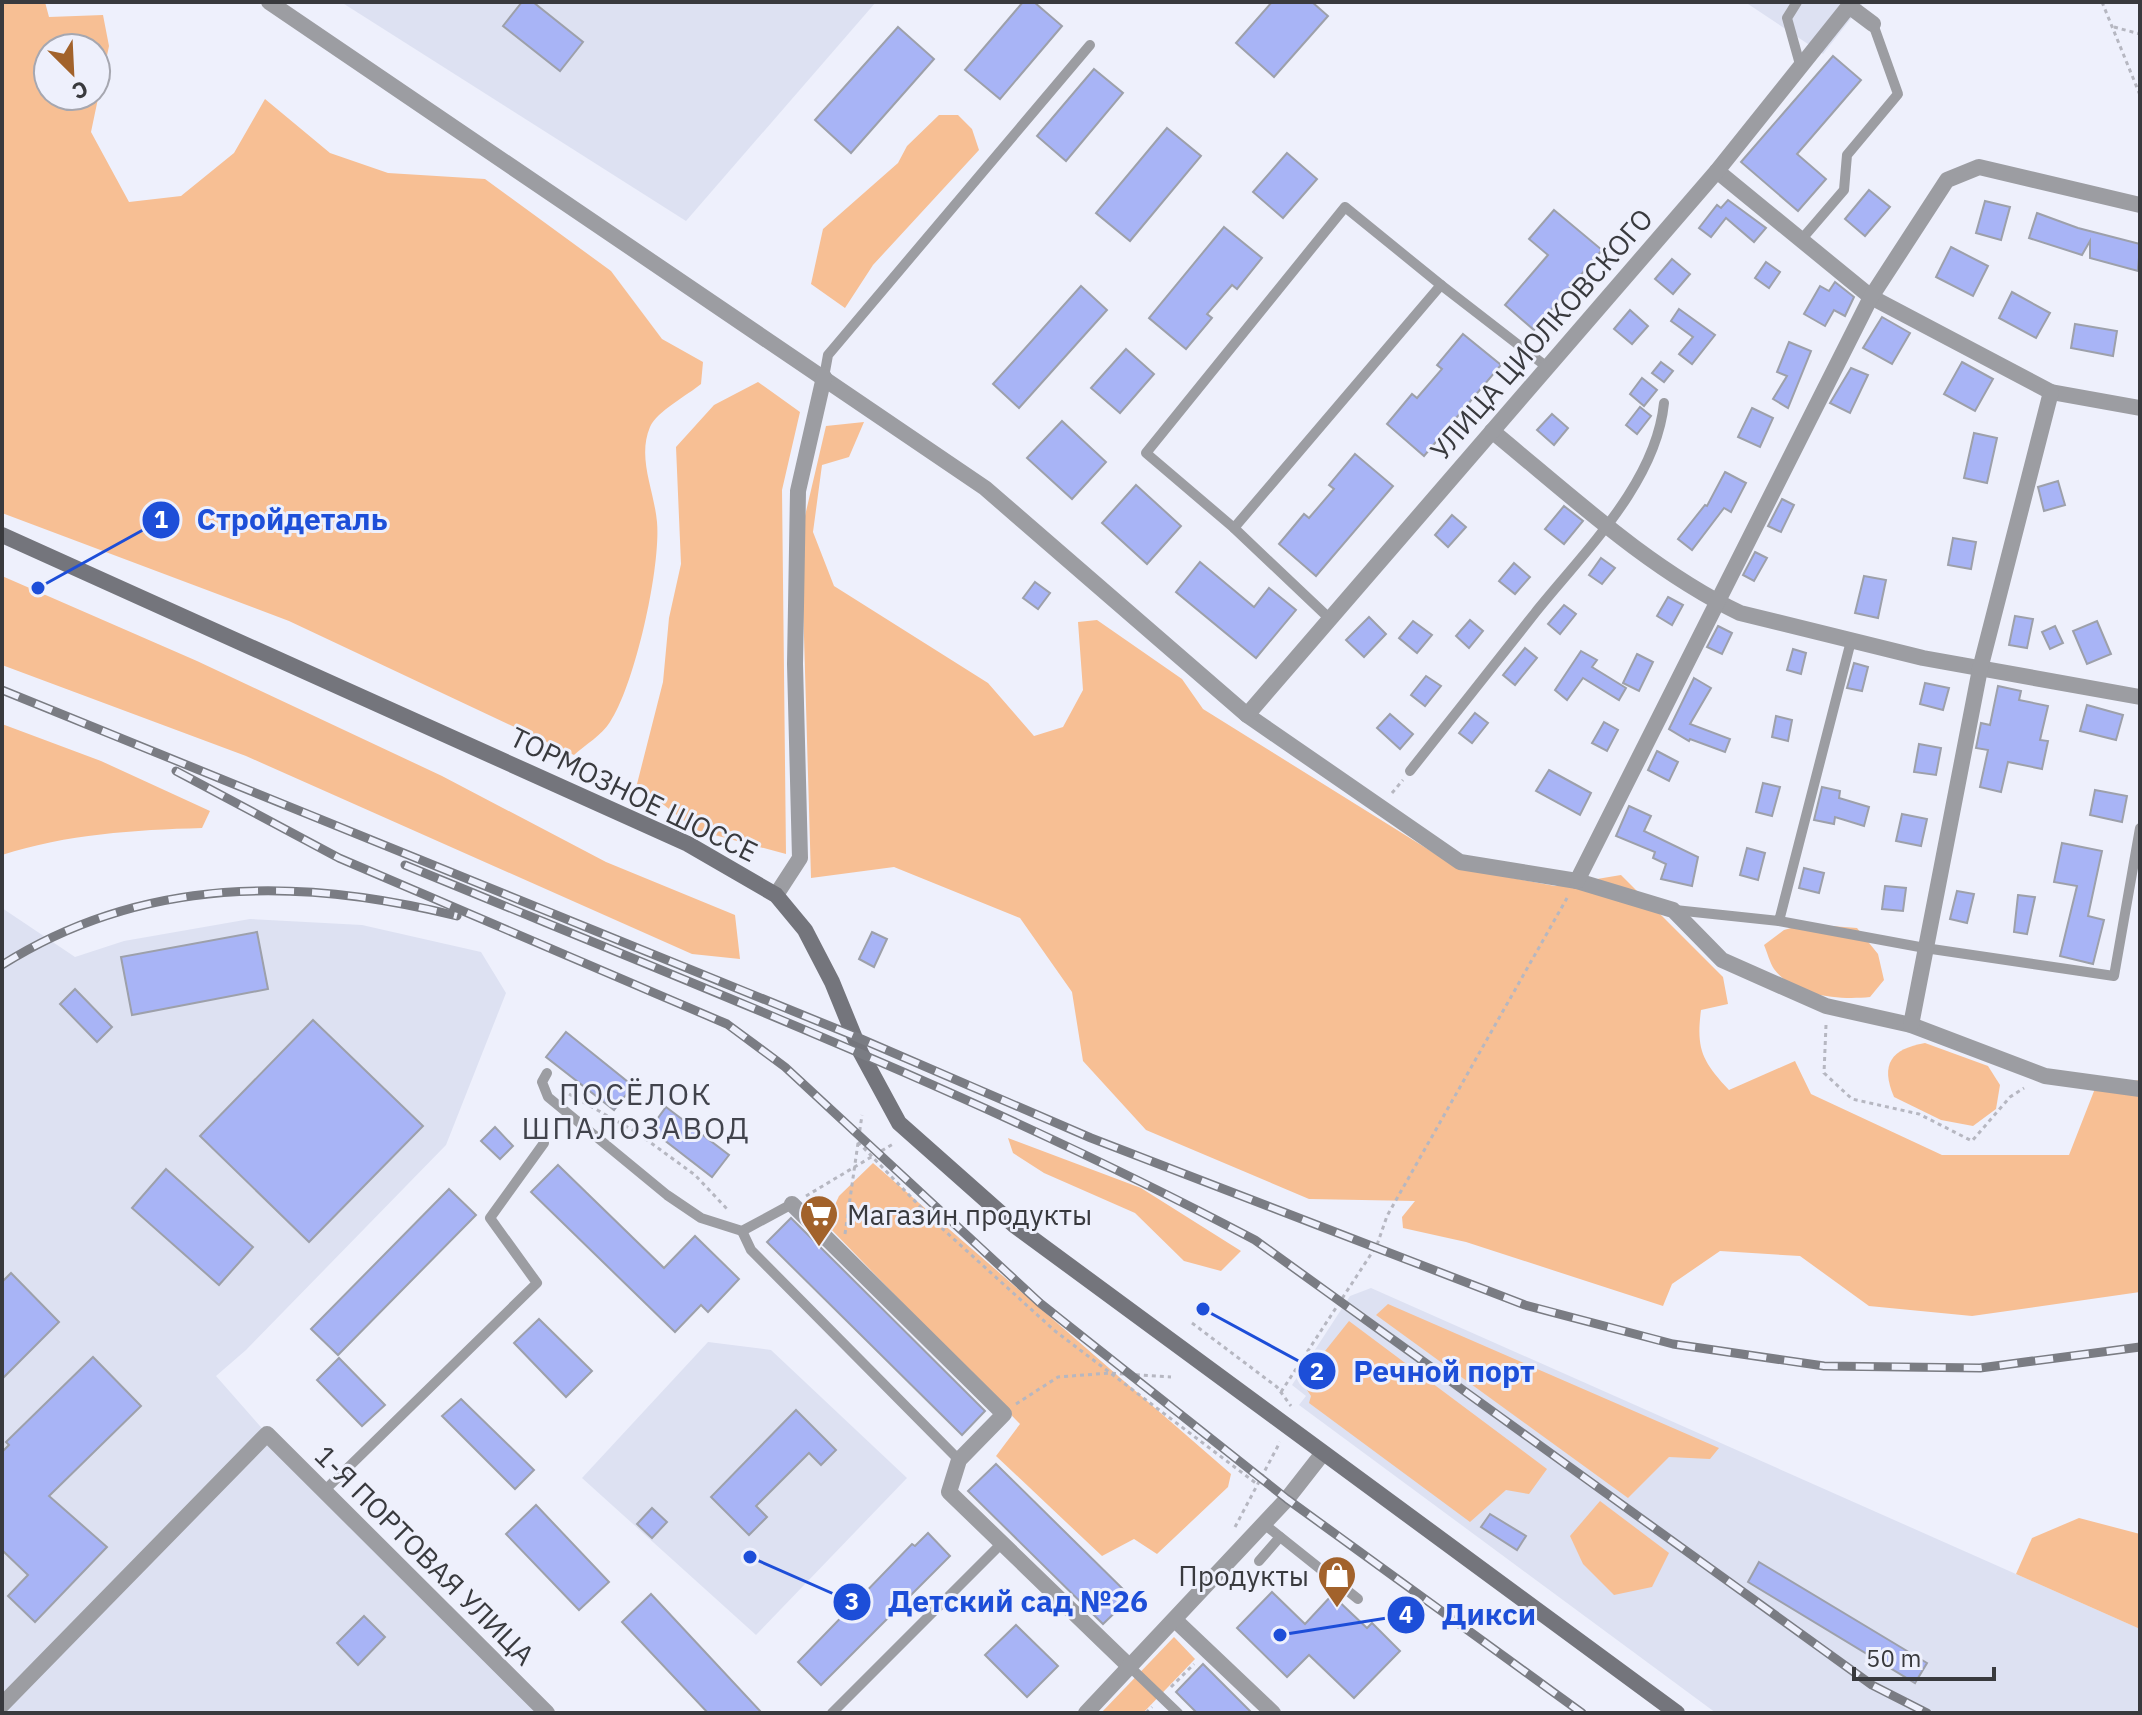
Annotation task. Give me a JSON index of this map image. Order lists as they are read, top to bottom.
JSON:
{
  "streets": {
    "street": ["УЛИЦА ЦИОЛКОВСКОГО", "ТОРМОЗНОЕ ШОССЕ", "1-Я ПОРТОВАЯ УЛИЦА"]
  },
  "districts": ["ПОСЁЛОК ШПАЛОЗАВОД"],
  "places": {
    "other": [
      "Стройдеталь",
      "Речной порт",
      "Детский сад №26",
      "Дикси"
    ],
    "supermarket": ["Магазин продукты"],
    "shop": ["Продукты"]
  },
  "scale_bar": "50 m",
  "north": "bottom right"
}
